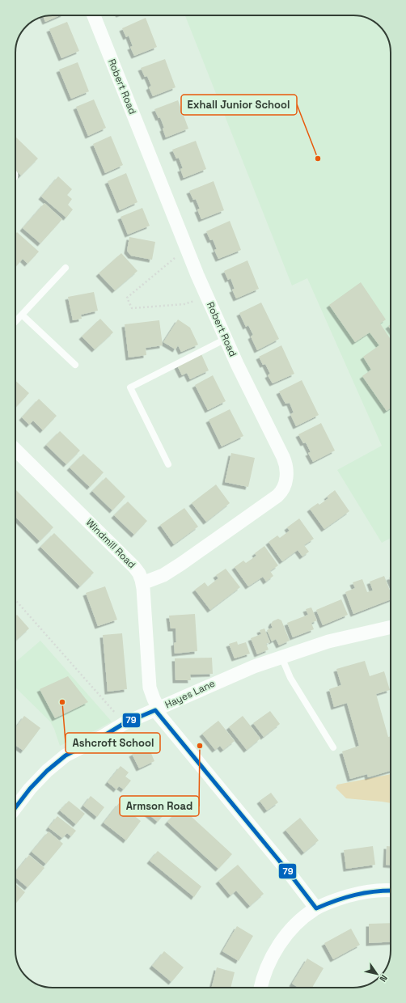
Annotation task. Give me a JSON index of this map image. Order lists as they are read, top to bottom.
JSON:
{
  "streets": {
    "street": ["Robert Road", "Windmill Road", "Hayes Lane"]
  },
  "crossings": [
    ["Robert Road", "Windmill Road"],
    ["Windmill Road", "Hayes Lane"]
  ],
  "places": ["Exhall Junior School", "Ashcroft School", "Armson Road"],
  "lines": ["transit line 79"],
  "north": "bottom right"
}
